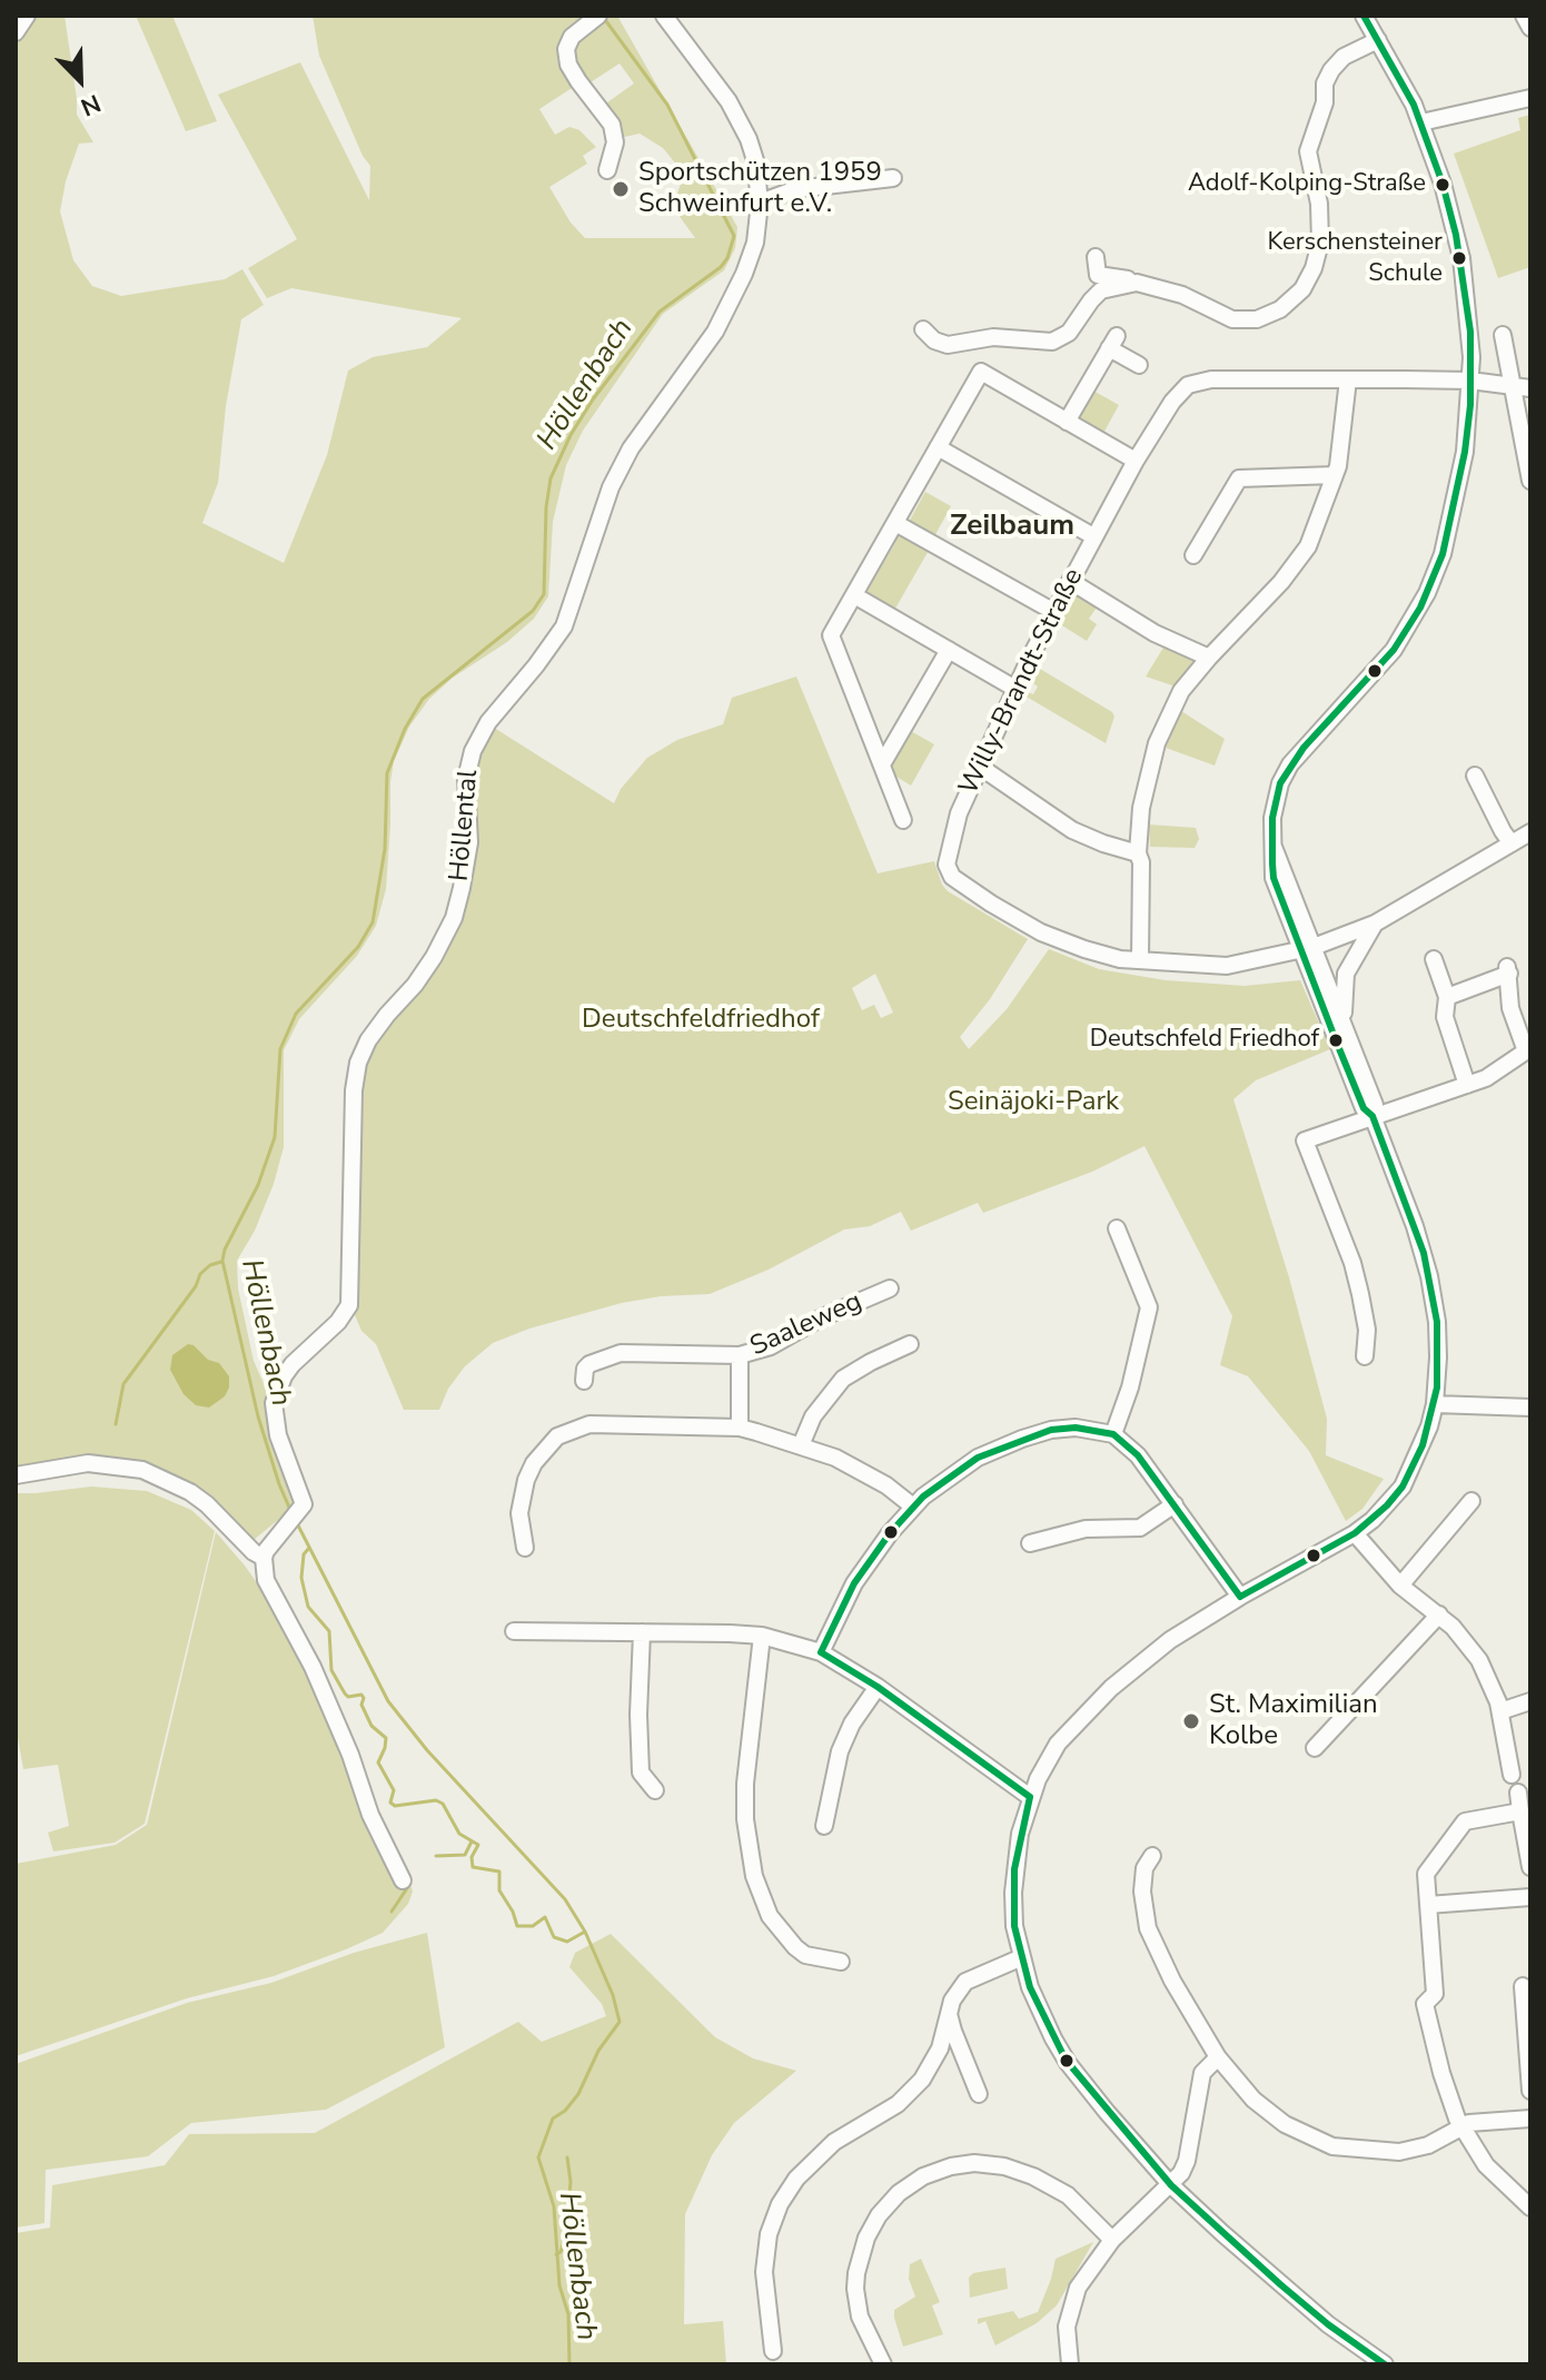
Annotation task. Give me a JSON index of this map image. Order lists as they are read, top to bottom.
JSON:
{
  "streets": {
    "street": ["Willy-Brandt-Straße", "Höllental", "Saaleweg"]
  },
  "districts": ["Zeilbaum"],
  "water": ["Höllenbach"],
  "parks": ["Deutschfeldfriedhof", "Seinäjoki-Park"],
  "places": [
    "Adolf-Kolping-Straße",
    "Sportschützen 1959 Schweinfurt e.V.",
    "Kerschensteiner Schule",
    "Deutschfeld Friedhof",
    "St. Maximilian Kolbe"
  ],
  "north": "bottom right"
}
